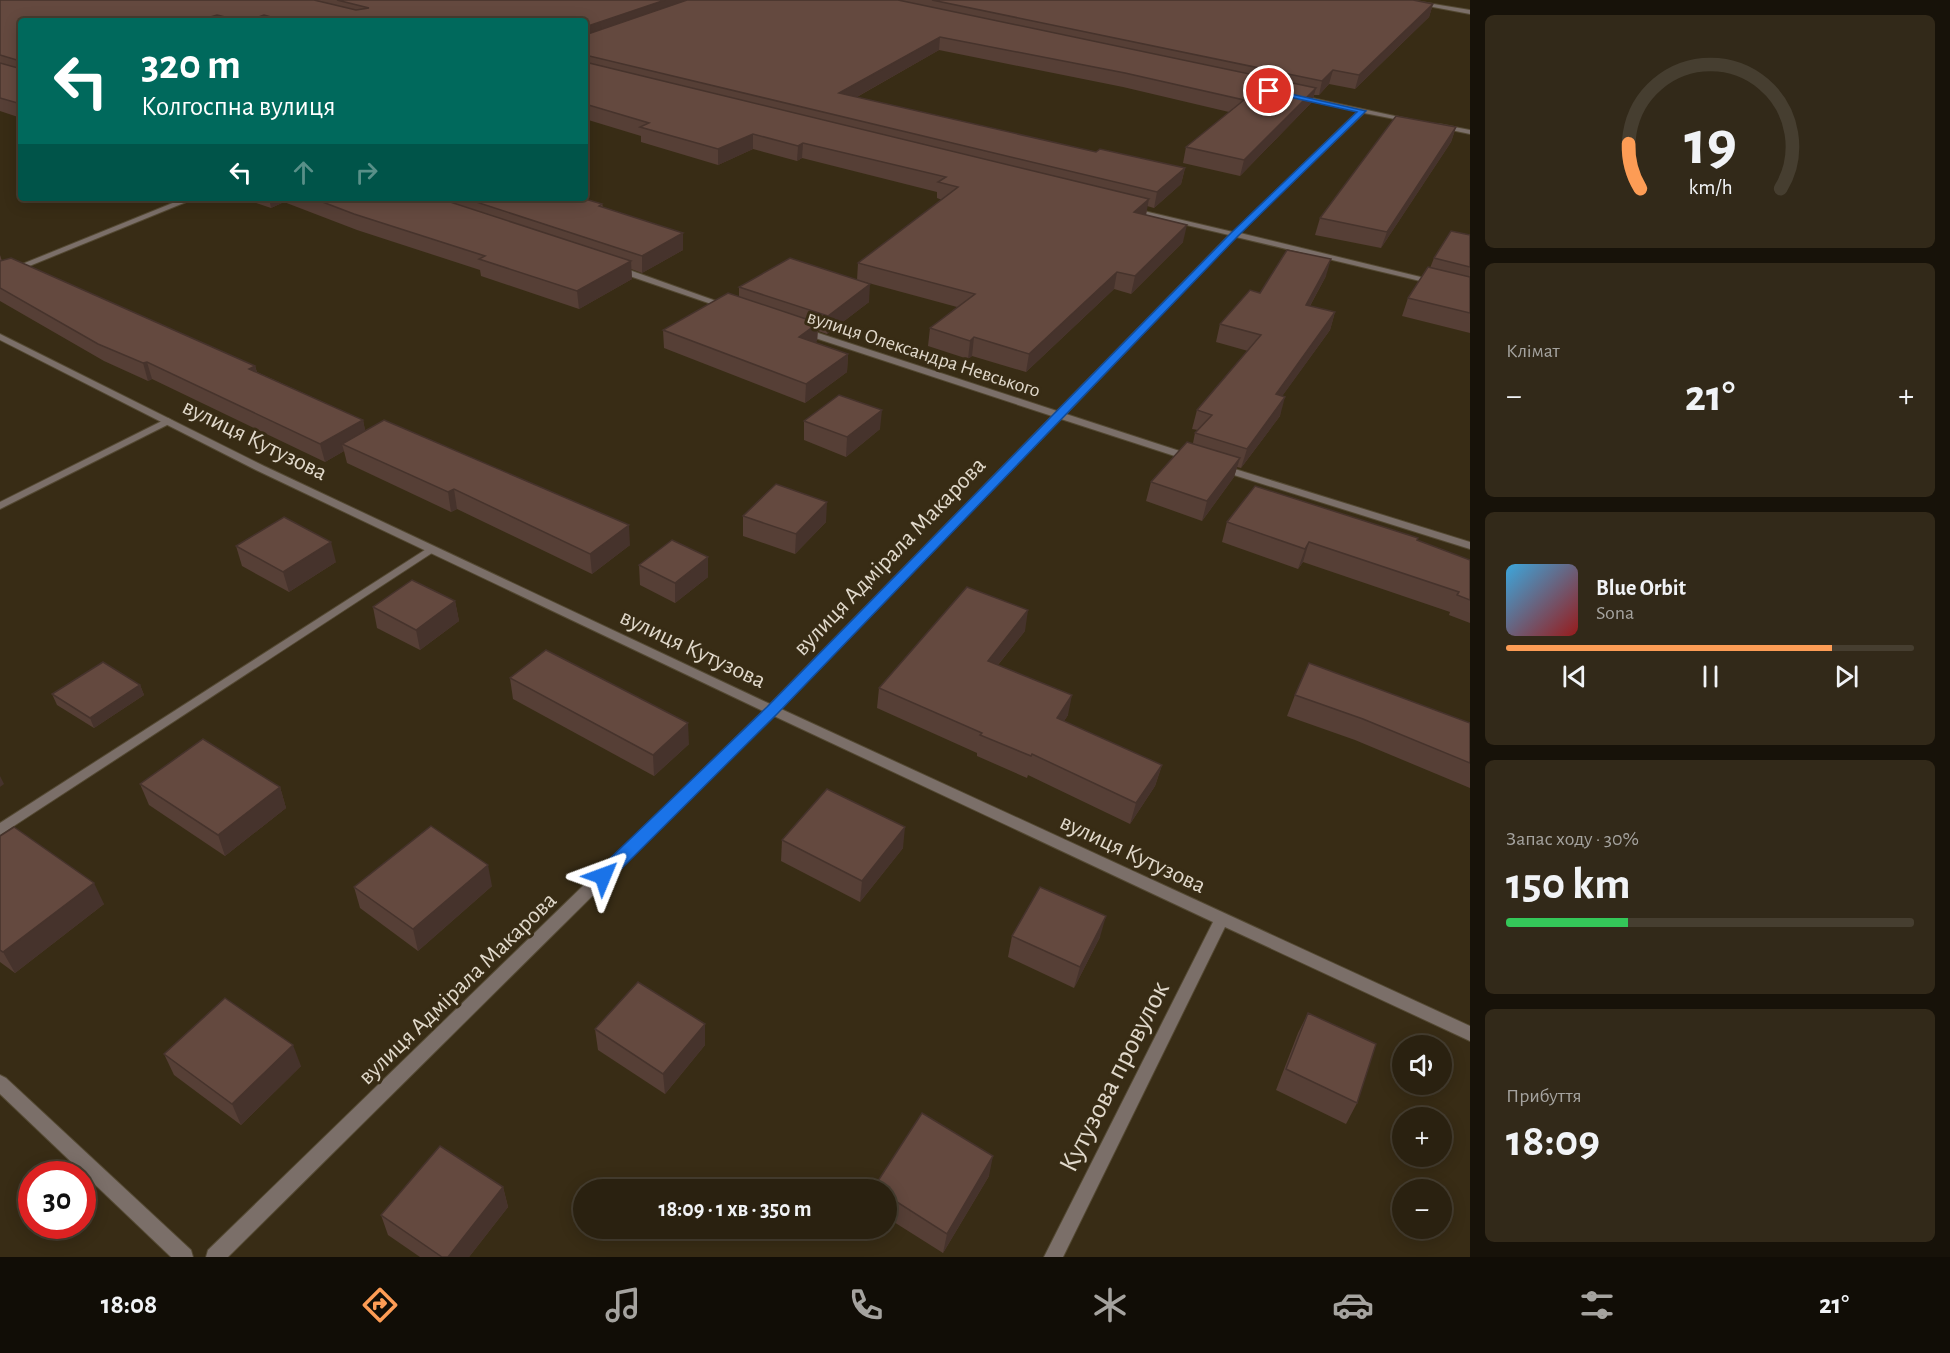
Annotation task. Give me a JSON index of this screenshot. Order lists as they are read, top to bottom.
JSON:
{
  "streets": {
    "street": [
      "вулиця Олександра Невського",
      "вулиця Кутузова",
      "вулиця Адмірала Макарова",
      "Кутузова провулок"
    ]
  },
  "crossings": [
    ["вулиця Олександра Невського", "вулиця Адмірала Макарова"],
    ["вулиця Кутузова", "вулиця Адмірала Макарова"],
    ["вулиця Кутузова", "Кутузова провулок"]
  ],
  "page": {
    "turn": ["320 m", "Колгоспна вулиця"],
    "tile": [
      "Клімат",
      ["Запас ходу · 30%", "150 km"],
      ["Прибуття", "18:09"]
    ],
    "heat": ["−", "21°", "+"],
    "song": ["Blue Orbit", "Sona"],
    "map_buttons": ["+", "−"],
    "limit": "30",
    "trip": "18:09 · 1 хв · 350 m",
    "tabs": ["18:08", "21°"],
    "gauge": ["19", "km/h"]
  }
}
